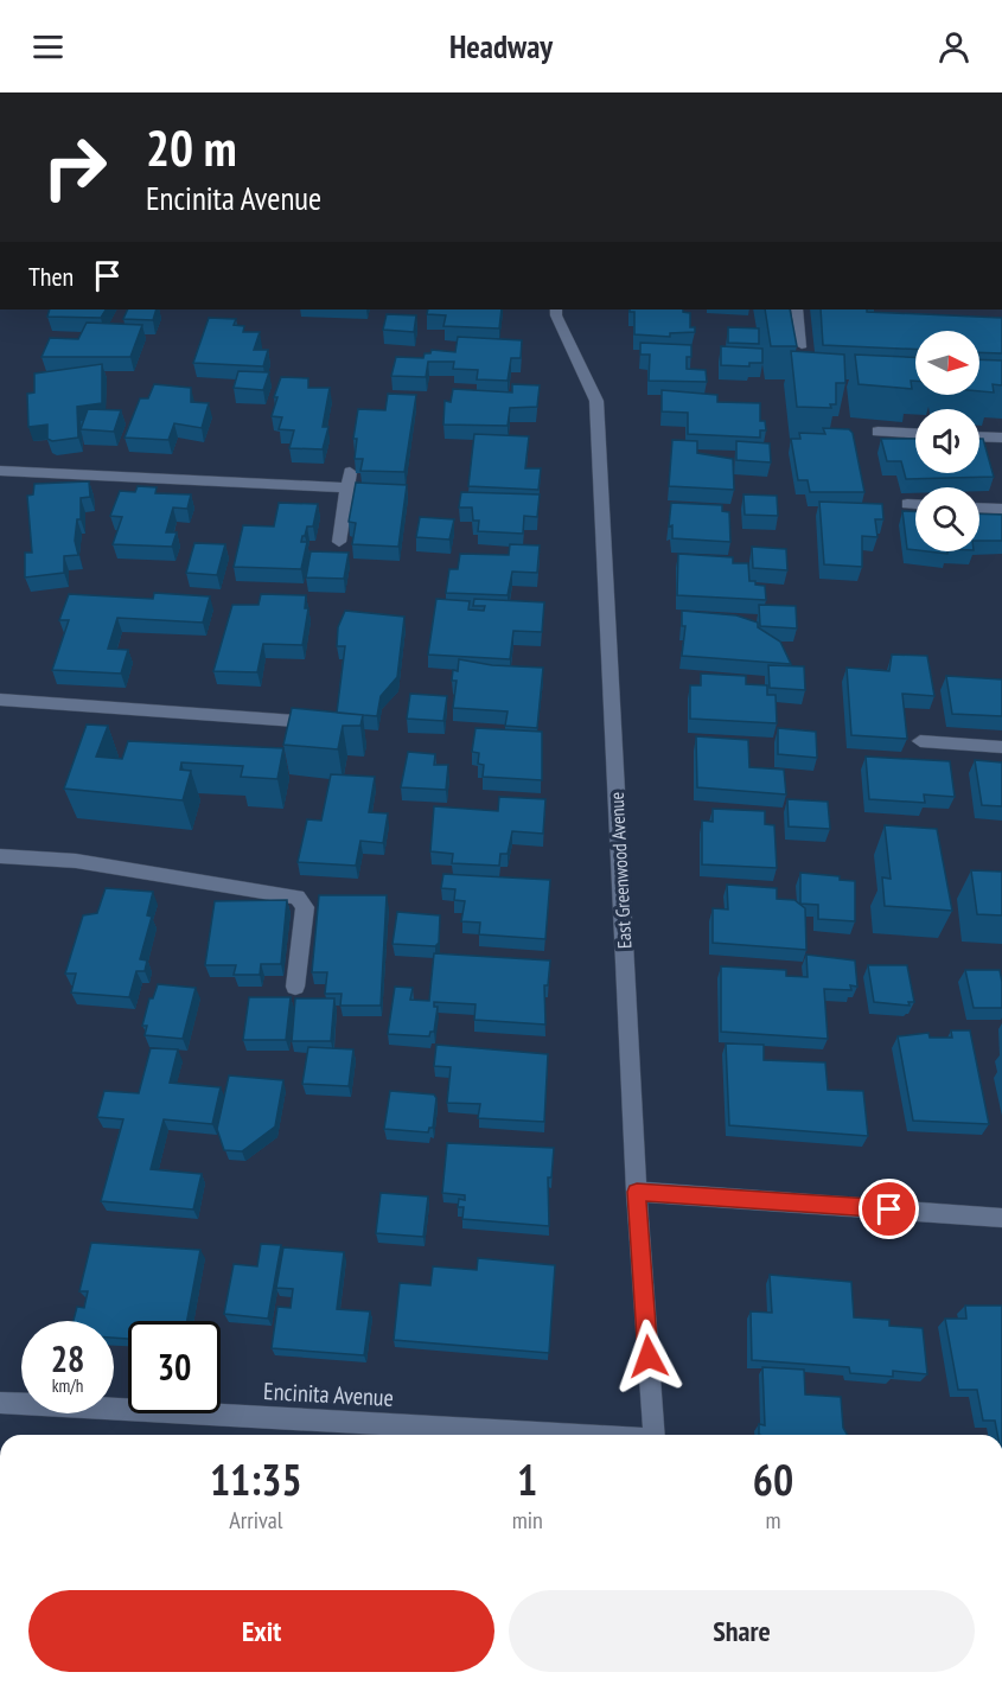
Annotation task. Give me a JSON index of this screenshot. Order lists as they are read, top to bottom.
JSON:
{
  "streets": {
    "street": ["East Greenwood Avenue", "Encinita Avenue"]
  },
  "north": "right",
  "page": {
    "header": "Headway",
    "turn": ["20 m", "Encinita Avenue"],
    "then": "Then",
    "speed": "28 km/h",
    "limit": "30",
    "eta": [
      "11:35",
      "Arrival",
      "1",
      "min",
      "60",
      "m"
    ],
    "buttons": ["Exit", "Share"]
  }
}
